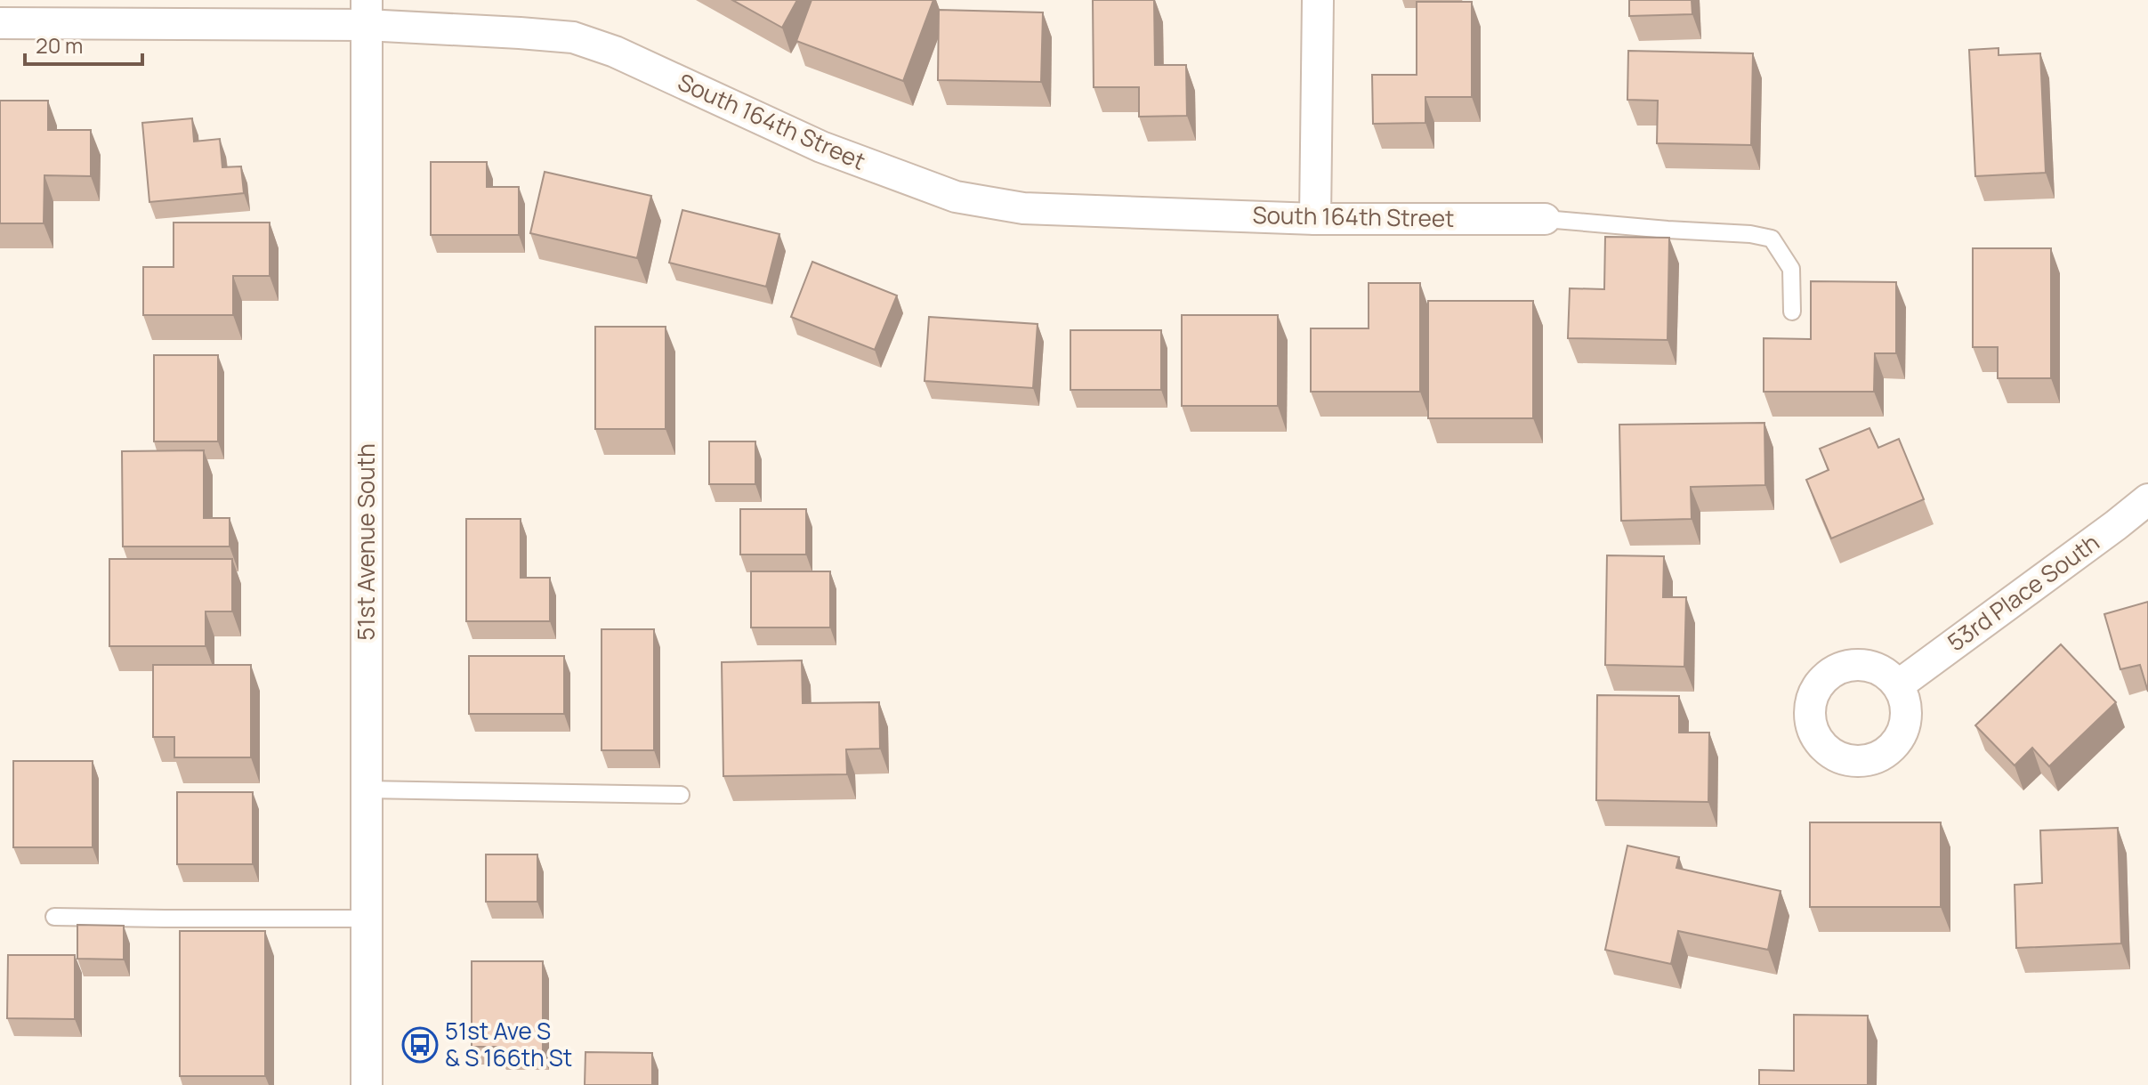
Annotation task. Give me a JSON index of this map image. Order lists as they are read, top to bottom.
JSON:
{
  "streets": {
    "street": ["South 164th Street", "51st Avenue South", "53rd Place South"]
  },
  "crossings": [
    ["South 164th Street", "51st Avenue South"]
  ],
  "places": {
    "bus stop": ["51st Ave S & S 166th St"]
  },
  "scale_bar": "20 m"
}
